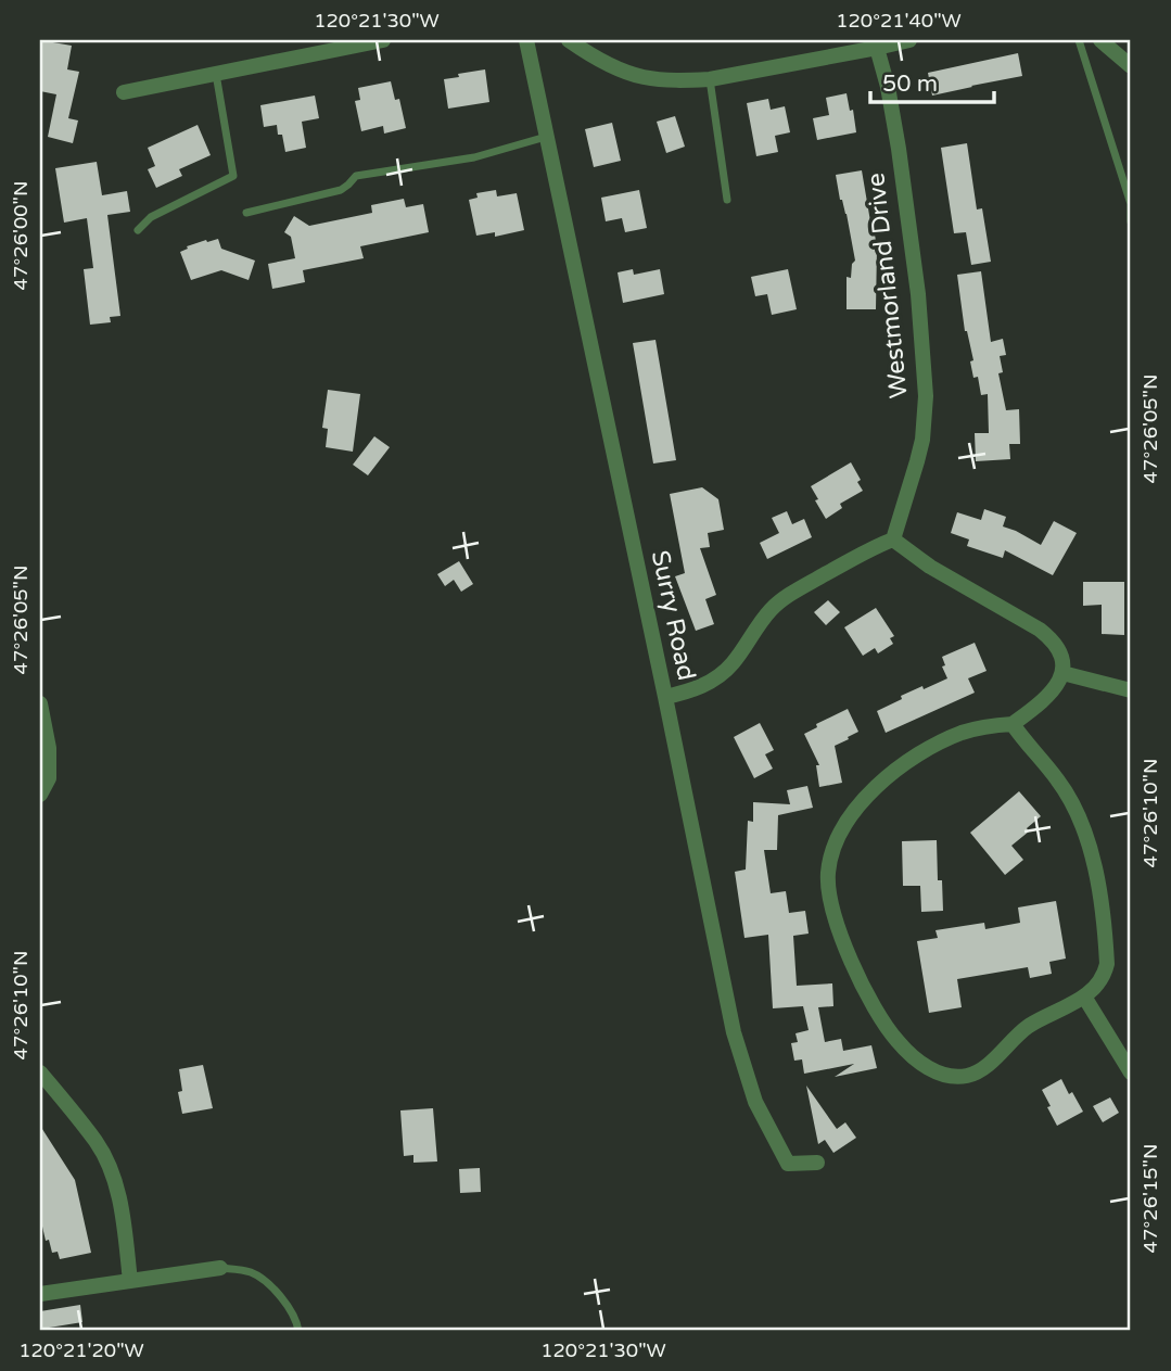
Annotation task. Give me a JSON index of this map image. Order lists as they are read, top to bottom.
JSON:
{
  "streets": {
    "street": ["Westmorland Drive", "Surry Road"]
  },
  "scale_bar": "50 m",
  "coordinates": [
    "120°21'30\"W",
    "120°21'40\"W",
    "47°26'00\"N",
    "47°26'05\"N",
    "47°26'10\"N",
    "47°26'15\"N",
    "120°21'20\"W"
  ]
}
